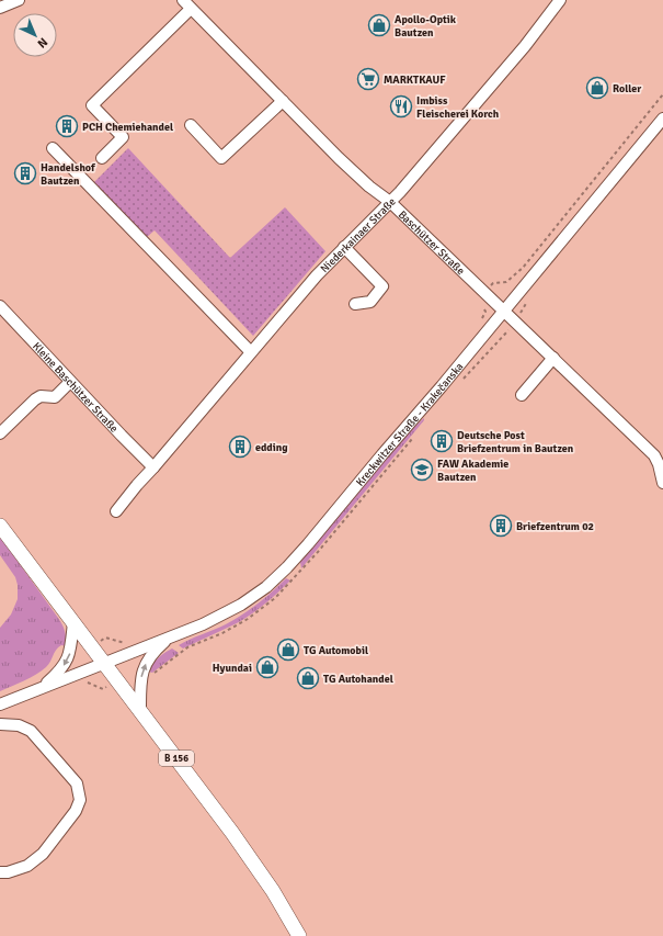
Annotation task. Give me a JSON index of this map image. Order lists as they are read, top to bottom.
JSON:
{
  "streets": {
    "main road": ["B 156"],
    "street": [
      "Niederkainaer Straße",
      "Baschützer Straße",
      "Kleine Baschützer Straße",
      "Kreckwitzer Straße - Krakečanska"
    ]
  },
  "crossings": [
    ["Niederkainaer Straße", "Baschützer Straße"],
    ["Niederkainaer Straße", "Kleine Baschützer Straße"],
    ["Baschützer Straße", "Kreckwitzer Straße - Krakečanska"],
    ["Kreckwitzer Straße - Krakečanska", "B 156"]
  ],
  "places": {
    "shop": [
      "Apollo-Optik Bautzen",
      "Roller",
      "TG Automobil",
      "Hyundai",
      "TG Autohandel"
    ],
    "supermarket": ["MARKTKAUF"],
    "restaurant": ["Imbiss Fleischerei Korch"],
    "building": [
      "PCH Chemiehandel",
      "Handelshof Bautzen",
      "Deutsche Post Briefzentrum in Bautzen",
      "edding",
      "Briefzentrum 02"
    ],
    "school or university": ["FAW Akademie Bautzen"]
  },
  "north": "bottom right"
}
